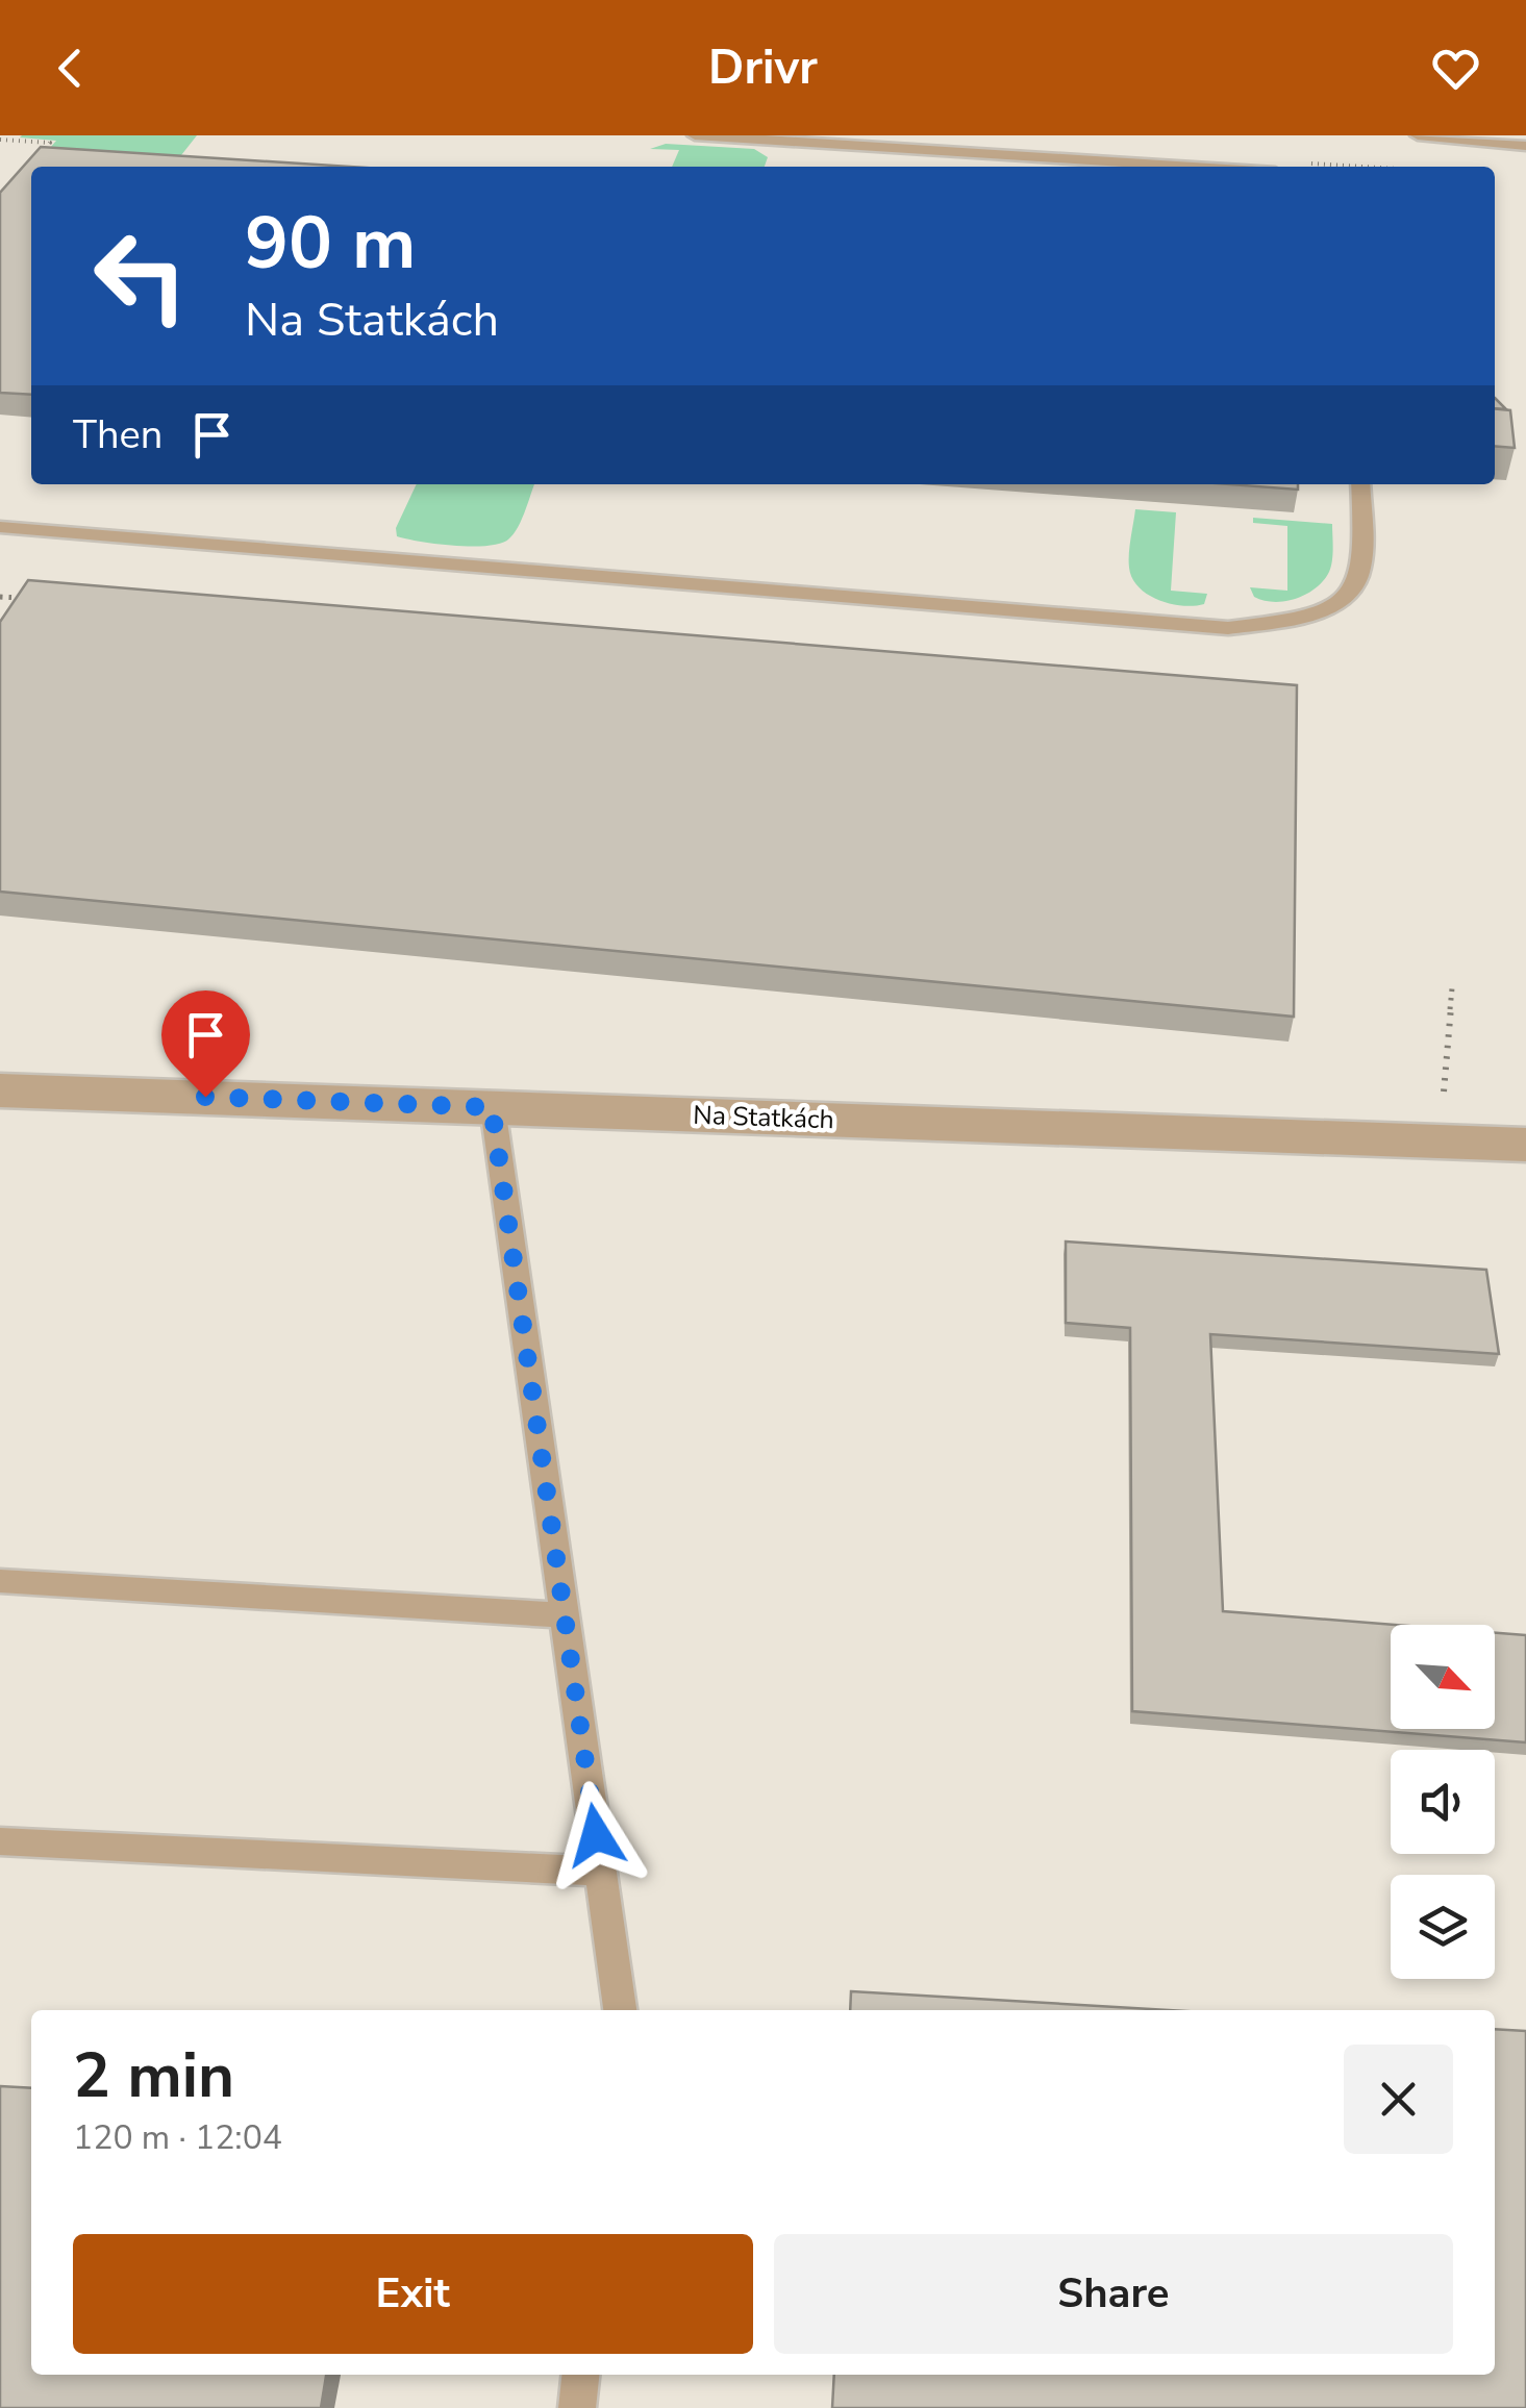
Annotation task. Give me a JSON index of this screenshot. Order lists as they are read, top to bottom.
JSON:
{
  "streets": {
    "street": ["Na Statkách"]
  },
  "north": "bottom right",
  "page": {
    "header": "Drivr",
    "turn": ["90 m", "Na Statkách"],
    "then": "Then",
    "heading": ["2 min", "120 m · 12:04"],
    "buttons": ["Exit", "Share"]
  }
}
